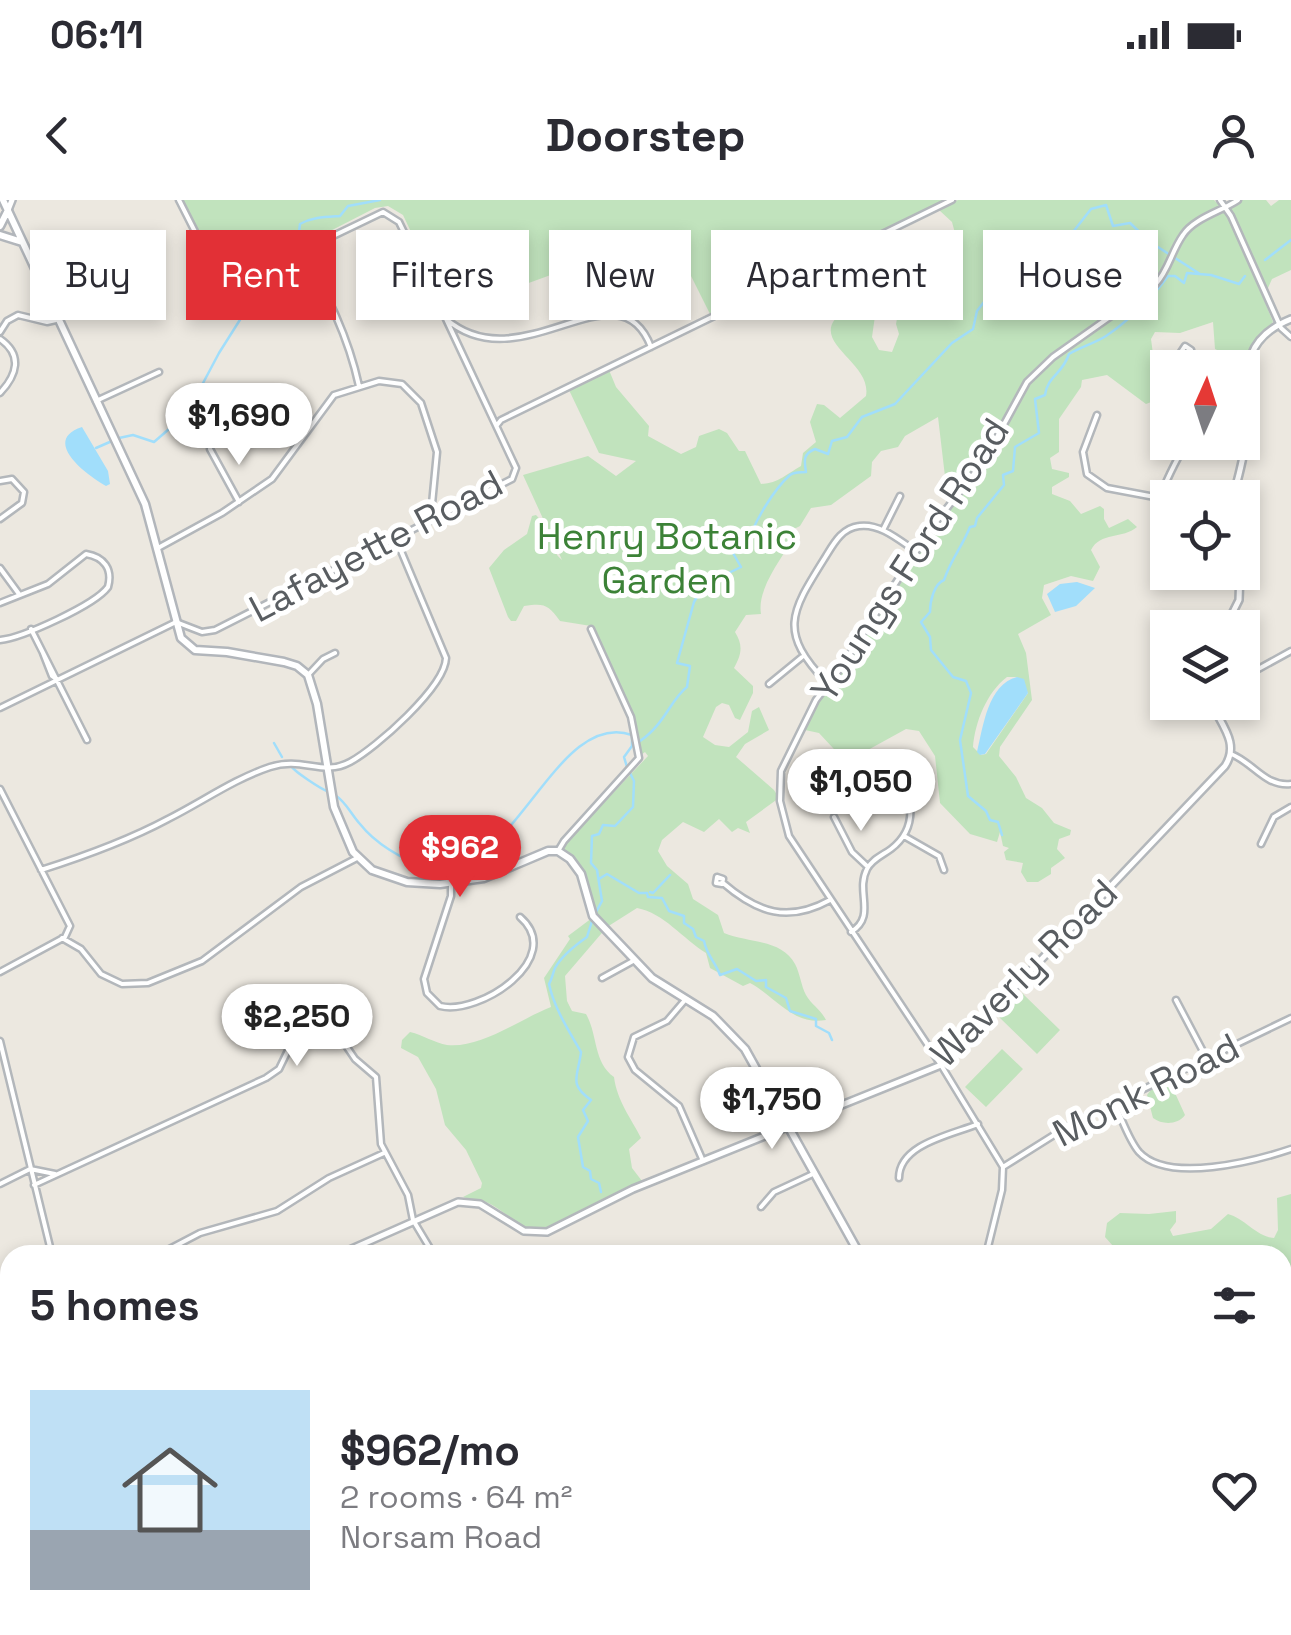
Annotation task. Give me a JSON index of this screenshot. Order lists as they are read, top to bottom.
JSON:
{
  "streets": {
    "street": [
      "Lafayette Road",
      "Youngs Ford Road",
      "Waverly Road",
      "Monk Road"
    ]
  },
  "crossings": [
    ["Youngs Ford Road", "Waverly Road"],
    ["Youngs Ford Road", "Monk Road"]
  ],
  "parks": ["Henry Botanic Garden"],
  "north": "top",
  "page": {
    "status": "06:11",
    "header": "Doorstep",
    "chip": [
      "Buy",
      "Rent",
      "Filters",
      "New",
      "Apartment",
      "House"
    ],
    "price": [
      "$1,690",
      "$1,050",
      "$962",
      "$2,250",
      "$1,750"
    ],
    "heading": "5 homes",
    "list": [
      {
        "name": "$962/mo",
        "note": "2 rooms · 64 m² · Norsam Road"
      }
    ]
  }
}
